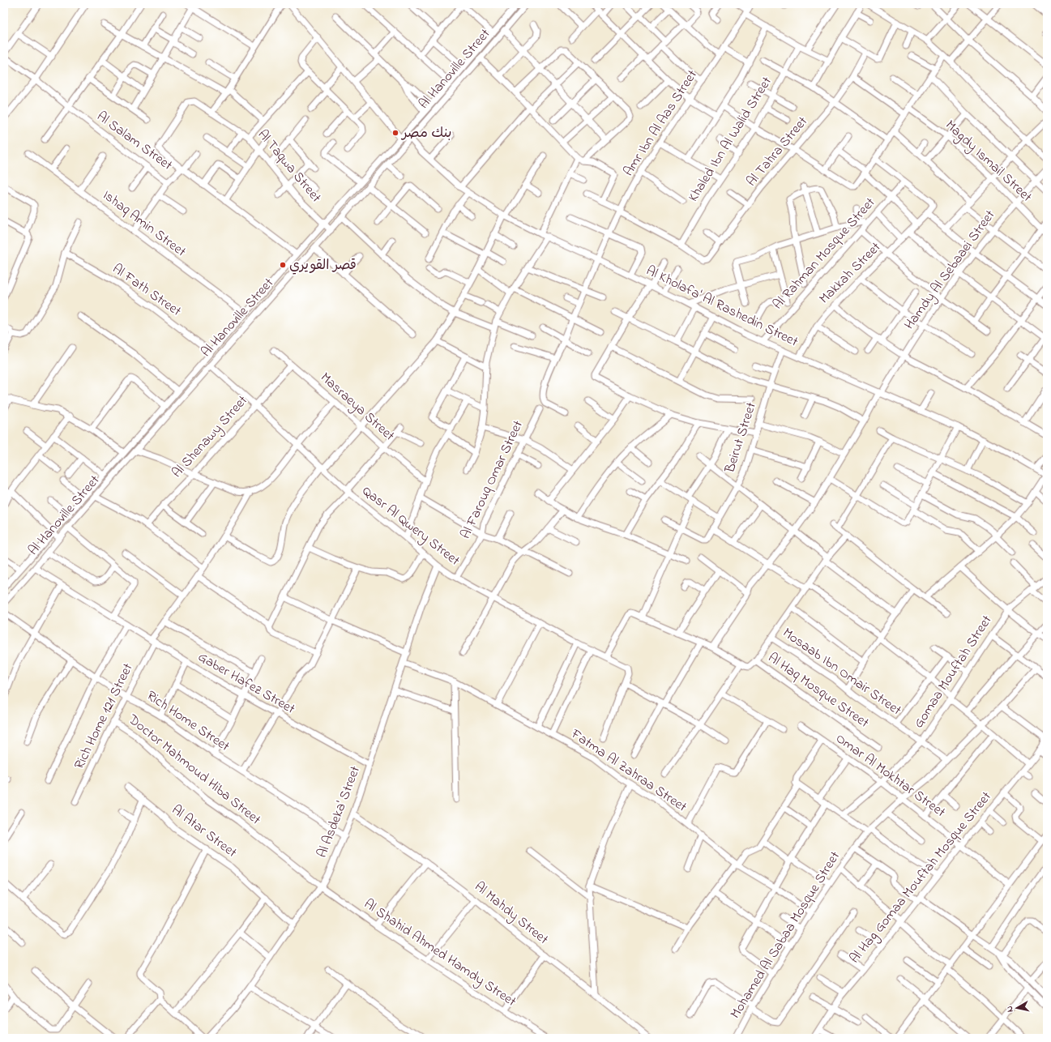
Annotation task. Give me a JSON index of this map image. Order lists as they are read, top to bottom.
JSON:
{
  "streets": {
    "street": [
      "Al Hanoville Street",
      "Amr Ibn Al Aas Street",
      "Khaled Ibn Al Walid Street",
      "Al Salam Street",
      "Al Tahra Street",
      "Magdy Ismail Street",
      "Al Taqwa Street",
      "Ishaq Amin Street",
      "Al Rahman Mosque Street",
      "Hamdy Al Sebaaei Street",
      "Makkah Street",
      "Al Fath Street",
      "Al Kholafa' Al Rashedin Street",
      "Masraeya Street",
      "Al Shenawy Street",
      "Beirut Street",
      "Al Farouq Omar Street",
      "Qasr Al Qwery Street",
      "Mosaab Ibn Omair Street",
      "Gomaa Mouftah Street",
      "Gaber Hafez Street",
      "Al Haq Mosque Street",
      "Rich Home 121 Street",
      "Rich Home Street",
      "Doctor Mahmoud Hiba Street",
      "Fatma Al Zahraa Street",
      "Omar Al Mokhtar Street",
      "Al Asdeka' Street",
      "Al Atar Street",
      "Al Hag Gomaa Mouftah Mosque Street",
      "Al Mahdy Street",
      "Mohamed Al Sabaa Mosque Street",
      "Al Shahid Ahmed Hamdy Street"
    ]
  },
  "crossings": [
    ["Al Hanoville Street", "Al Salam Street"],
    ["Al Hanoville Street", "Al Taqwa Street"],
    ["Al Hanoville Street", "Ishaq Amin Street"],
    ["Al Hanoville Street", "Al Fath Street"],
    ["Al Hanoville Street", "Al Kholafa' Al Rashedin Street"],
    ["Al Hanoville Street", "Qasr Al Qwery Street"],
    ["Al Hanoville Street", "Gaber Hafez Street"],
    ["Amr Ibn Al Aas Street", "Al Kholafa' Al Rashedin Street"],
    ["Khaled Ibn Al Walid Street", "Al Tahra Street"],
    ["Al Salam Street", "Al Taqwa Street"],
    ["Magdy Ismail Street", "Hamdy Al Sebaaei Street"],
    ["Al Rahman Mosque Street", "Al Kholafa' Al Rashedin Street"],
    ["Hamdy Al Sebaaei Street", "Al Kholafa' Al Rashedin Street"],
    ["Makkah Street", "Al Kholafa' Al Rashedin Street"],
    ["Al Kholafa' Al Rashedin Street", "Beirut Street"],
    ["Masraeya Street", "Al Shenawy Street"],
    ["Al Shenawy Street", "Qasr Al Qwery Street"],
    ["Al Farouq Omar Street", "Qasr Al Qwery Street"],
    ["Qasr Al Qwery Street", "Al Asdeka' Street"],
    ["Mosaab Ibn Omair Street", "Gomaa Mouftah Street"],
    ["Mosaab Ibn Omair Street", "Mohamed Al Sabaa Mosque Street"],
    ["Gomaa Mouftah Street", "Omar Al Mokhtar Street"],
    ["Gaber Hafez Street", "Rich Home 121 Street"],
    ["Gaber Hafez Street", "Al Asdeka' Street"],
    ["Rich Home 121 Street", "Rich Home Street"],
    ["Rich Home 121 Street", "Doctor Mahmoud Hiba Street"],
    ["Rich Home Street", "Al Asdeka' Street"],
    ["Doctor Mahmoud Hiba Street", "Al Asdeka' Street"],
    ["Doctor Mahmoud Hiba Street", "Al Shahid Ahmed Hamdy Street"],
    ["Fatma Al Zahraa Street", "Al Asdeka' Street"],
    ["Fatma Al Zahraa Street", "Mohamed Al Sabaa Mosque Street"],
    ["Omar Al Mokhtar Street", "Al Hag Gomaa Mouftah Mosque Street"],
    ["Omar Al Mokhtar Street", "Mohamed Al Sabaa Mosque Street"],
    ["Al Asdeka' Street", "Al Atar Street"],
    ["Al Asdeka' Street", "Al Mahdy Street"],
    ["Al Asdeka' Street", "Al Shahid Ahmed Hamdy Street"]
  ],
  "places": ["بنك مصر", "قصر القويري"],
  "north": "left"
}
